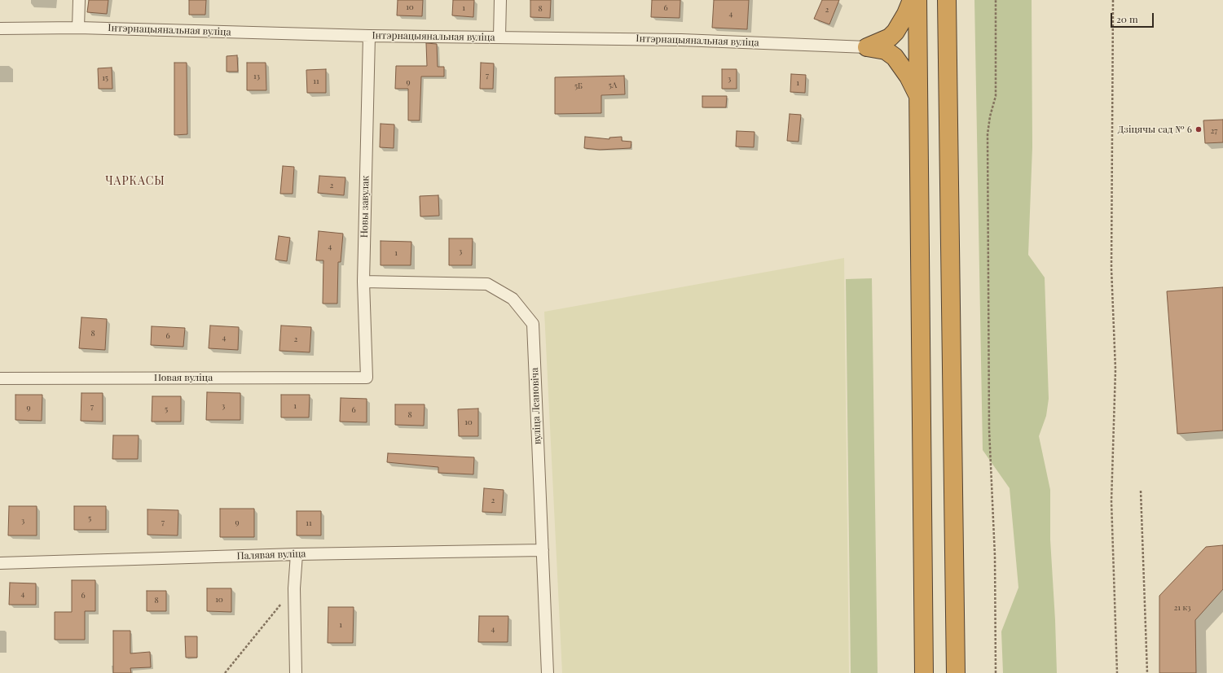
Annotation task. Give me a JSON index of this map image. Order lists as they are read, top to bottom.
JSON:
{
  "streets": {
    "street": [
      "Інтэрнацыянальная вуліца",
      "Новы завулак",
      "Новая вуліца",
      "вуліца Леановіча",
      "Палявая вуліца"
    ]
  },
  "crossings": [
    ["Інтэрнацыянальная вуліца", "Новы завулак"],
    ["Новы завулак", "Новая вуліца"],
    ["Новы завулак", "вуліца Леановіча"],
    ["вуліца Леановіча", "Палявая вуліца"]
  ],
  "districts": ["ЧАРКАСЫ"],
  "places": ["Дзіцячы сад № 6"],
  "house_numbers": [
    "10",
    "1",
    "6",
    "8",
    "2",
    "4",
    "7",
    "13",
    "15",
    "3",
    "11",
    "9",
    "1",
    "5А",
    "5Б",
    "27",
    "2",
    "4",
    "3",
    "1",
    "8",
    "6",
    "4",
    "2",
    "3",
    "1",
    "7",
    "9",
    "5",
    "6",
    "8",
    "10",
    "2",
    "5",
    "3",
    "7",
    "9",
    "11",
    "4",
    "6",
    "10",
    "8",
    "21 к3",
    "1",
    "4"
  ],
  "scale_bar": "20 m"
}
